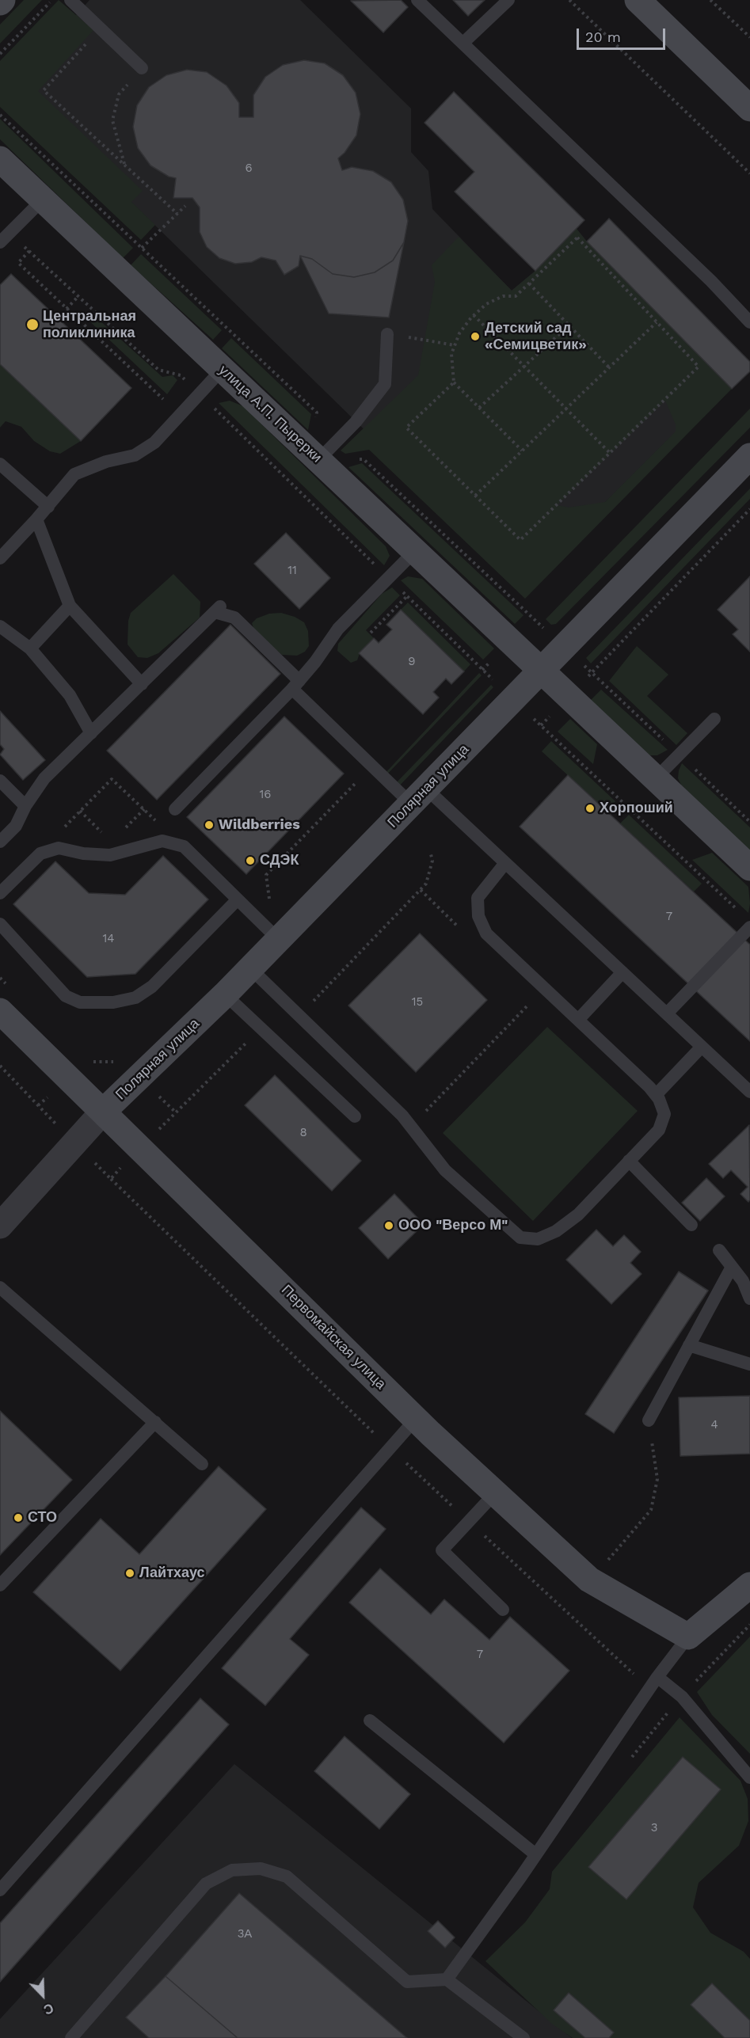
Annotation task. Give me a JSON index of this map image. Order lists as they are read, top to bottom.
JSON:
{
  "streets": {
    "main road": ["улица А.П. Пырерки", "Полярная улица", "Первомайская улица"]
  },
  "crossings": [
    ["улица А.П. Пырерки", "Полярная улица"],
    ["Полярная улица", "Первомайская улица"]
  ],
  "places": [
    "Центральная поликлиника",
    "Детский сад «Семицветик»",
    "Хорпоший",
    "Wildberries",
    "СДЭК",
    "ООО \"Версо М\"",
    "СТО",
    "Лайтхаус"
  ],
  "house_numbers": [
    "6",
    "11",
    "9",
    "16",
    "7",
    "14",
    "15",
    "8",
    "4",
    "7",
    "3",
    "3А"
  ],
  "scale_bar": "20 m",
  "north": "bottom right"
}
